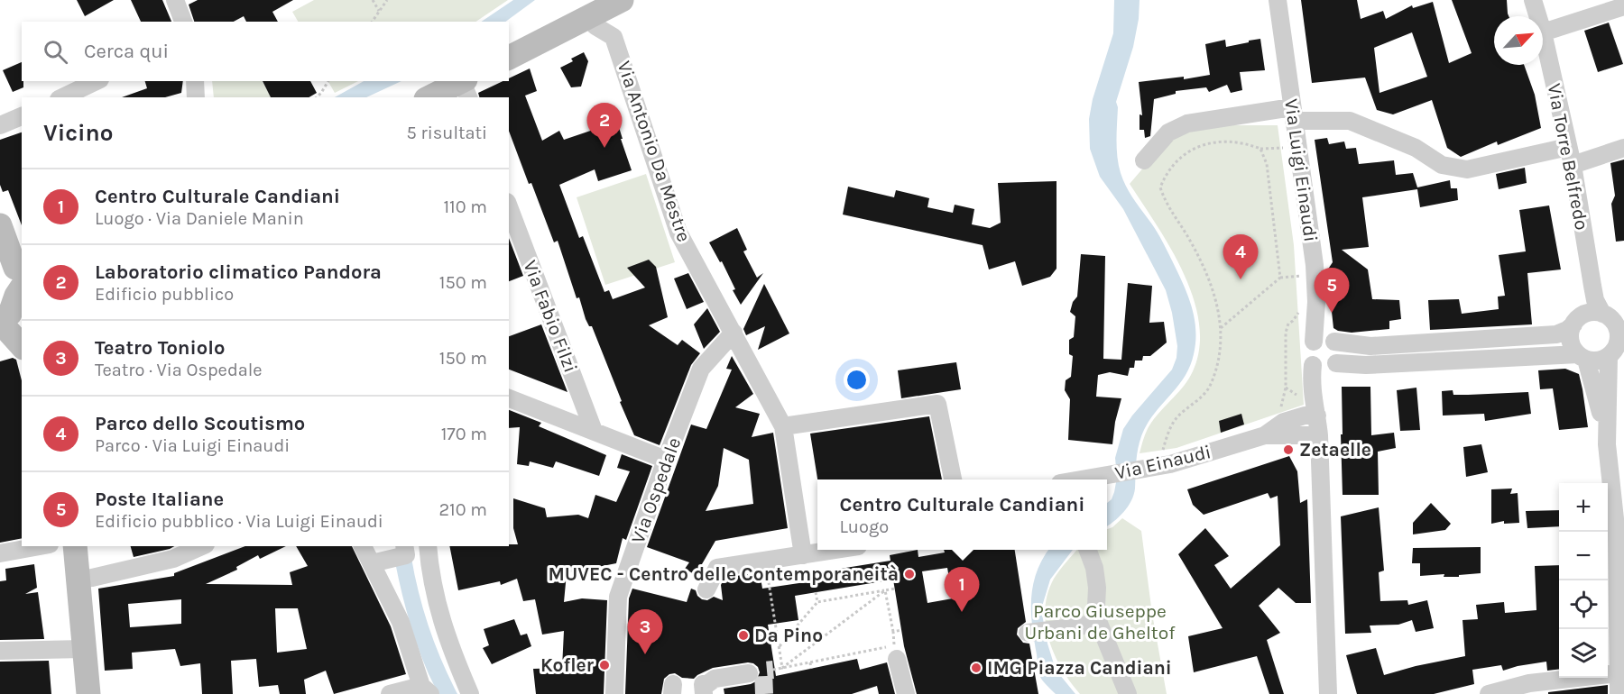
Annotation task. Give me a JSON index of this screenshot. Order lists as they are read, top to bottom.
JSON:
{
  "streets": {
    "street": [
      "Via Antonio Da Mestre",
      "Via Torre Belfredo",
      "Via Luigi Einaudi",
      "Via Fabio Filzi",
      "Via Einaudi",
      "Via Ospedale"
    ]
  },
  "crossings": [
    ["Via Antonio Da Mestre", "Via Ospedale"]
  ],
  "parks": ["Parco Giuseppe Urbani de Gheltof"],
  "places": [
    "Zetaelle",
    "MUVEC - Centro delle Contemporaneità",
    "Da Pino",
    "Kofler",
    "IMG Piazza Candiani"
  ],
  "north": "top right",
  "page": {
    "search": "Cerca qui",
    "heading": ["Vicino", "5 risultati"],
    "pins": [
      "2",
      "4",
      "5",
      "1",
      "3"
    ],
    "list": [
      {
        "mark": "1",
        "name": "Centro Culturale Candiani",
        "note": "Luogo · Via Daniele Manin",
        "value": "110 m"
      },
      {
        "mark": "2",
        "name": "Laboratorio climatico Pandora",
        "note": "Edificio pubblico",
        "value": "150 m"
      },
      {
        "mark": "3",
        "name": "Teatro Toniolo",
        "note": "Teatro · Via Ospedale",
        "value": "150 m"
      },
      {
        "mark": "4",
        "name": "Parco dello Scoutismo",
        "note": "Parco · Via Luigi Einaudi",
        "value": "170 m"
      },
      {
        "mark": "5",
        "name": "Poste Italiane",
        "note": "Edificio pubblico · Via Luigi Einaudi",
        "value": "210 m"
      }
    ],
    "popup": ["Centro Culturale Candiani", "Luogo"],
    "map_buttons": ["+", "−"]
  }
}
